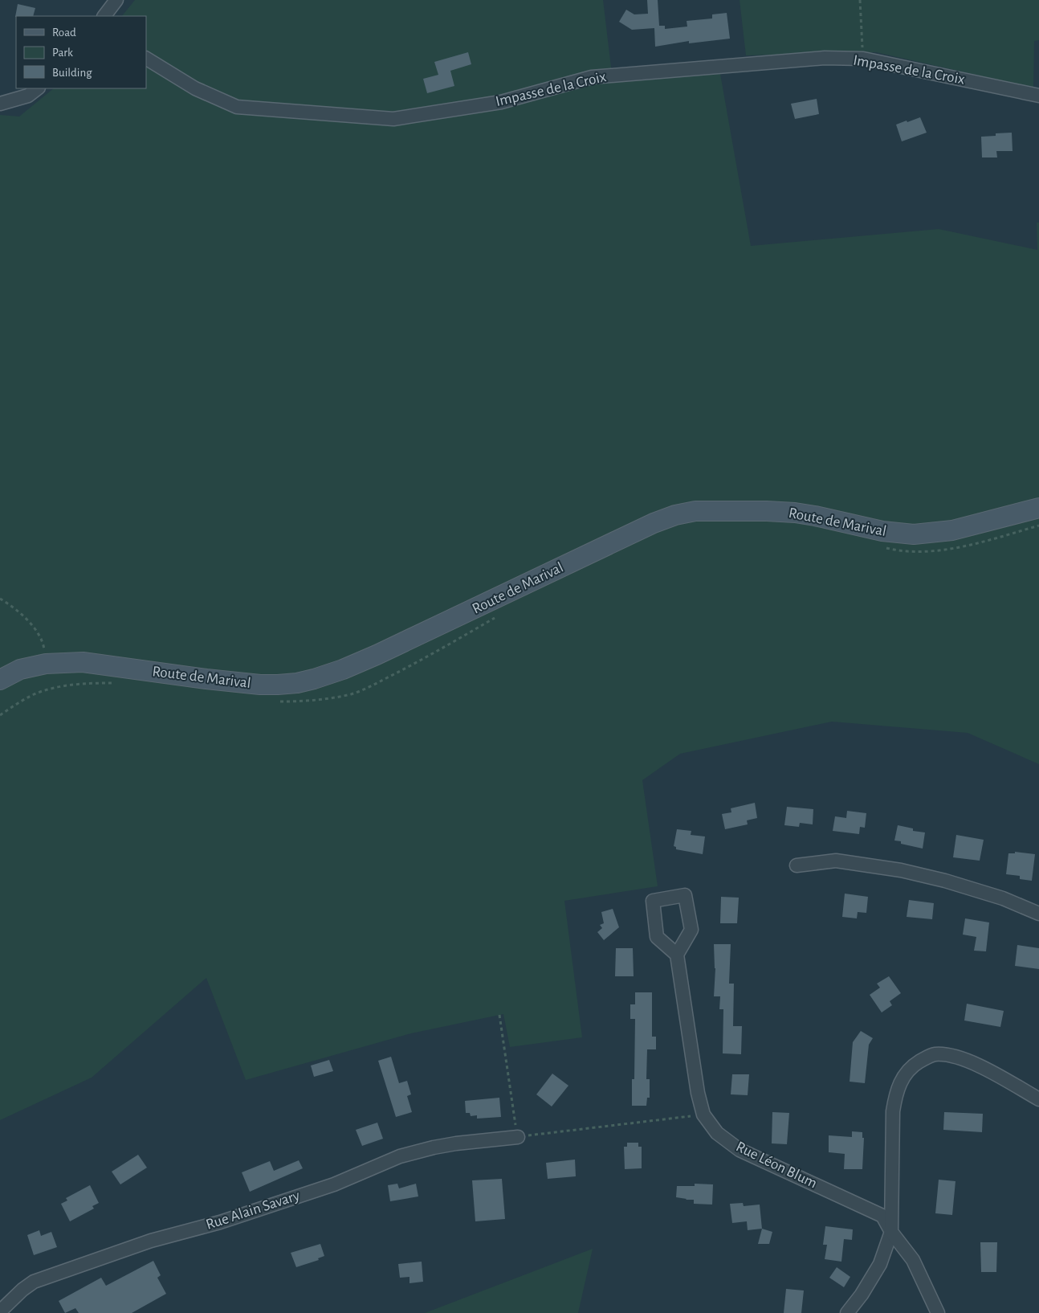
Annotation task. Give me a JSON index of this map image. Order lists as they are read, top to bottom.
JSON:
{
  "streets": {
    "main road": ["Route de Marival"],
    "street": ["Impasse de la Croix", "Rue Léon Blum", "Rue Alain Savary"]
  },
  "legend": ["Road", "Park", "Building"]
}
